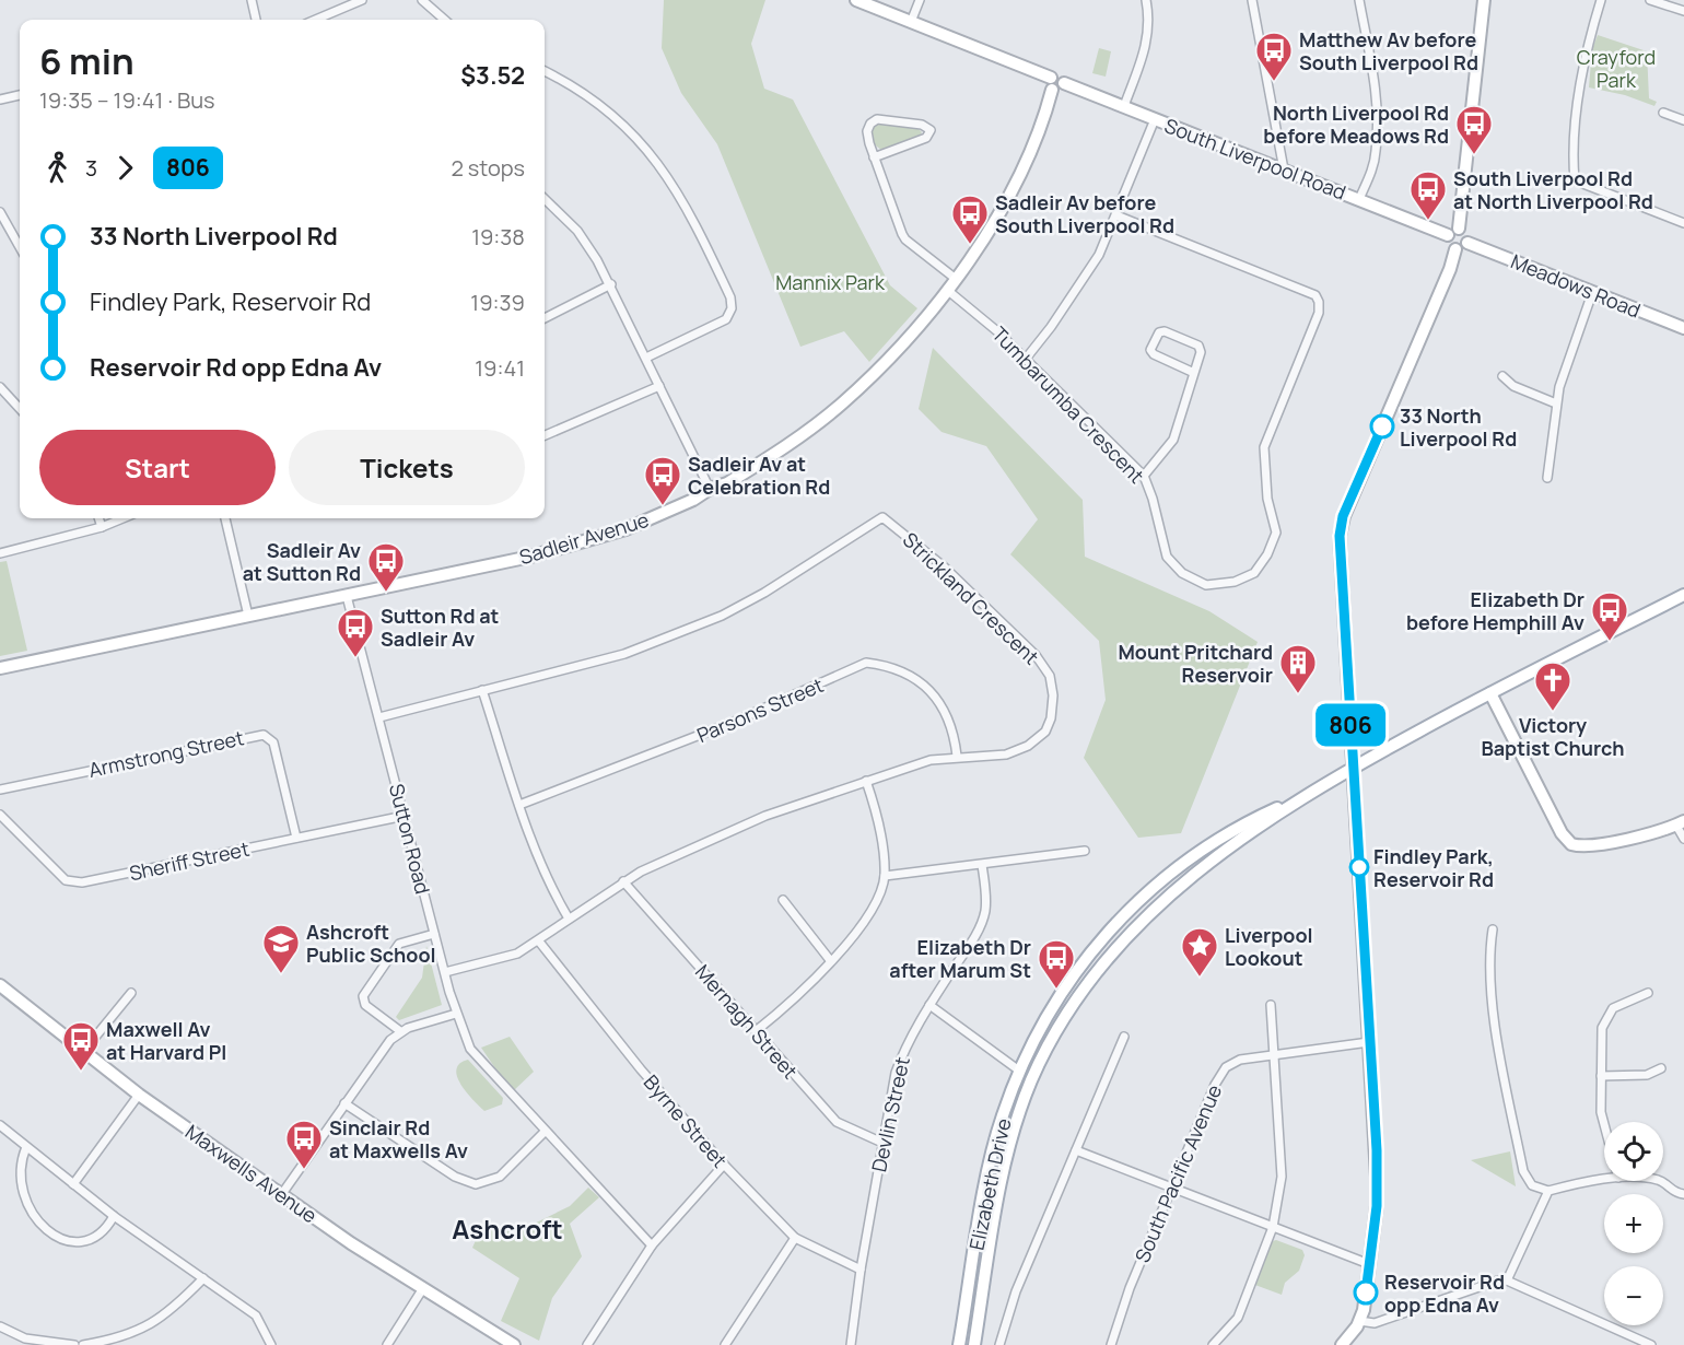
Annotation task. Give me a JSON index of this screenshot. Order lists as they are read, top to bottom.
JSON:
{
  "streets": {
    "main road": [
      "South Liverpool Road",
      "Meadows Road",
      "Sadleir Avenue",
      "Maxwells Avenue",
      "Elizabeth Drive"
    ],
    "street": [
      "Tumbarumba Crescent",
      "Strickland Crescent",
      "Parsons Street",
      "Armstrong Street",
      "Sutton Road",
      "Sheriff Street",
      "Mernagh Street",
      "Devlin Street",
      "Byrne Street",
      "South Pacific Avenue"
    ]
  },
  "crossings": [
    ["South Liverpool Road", "Meadows Road"],
    ["South Liverpool Road", "Sadleir Avenue"],
    ["Tumbarumba Crescent", "Sadleir Avenue"],
    ["Sadleir Avenue", "Sutton Road"],
    ["Strickland Crescent", "Parsons Street"],
    ["Strickland Crescent", "Sutton Road"],
    ["Strickland Crescent", "Mernagh Street"],
    ["Strickland Crescent", "Byrne Street"],
    ["Armstrong Street", "Sheriff Street"],
    ["Sutton Road", "Sheriff Street"],
    ["Mernagh Street", "Devlin Street"],
    ["Devlin Street", "Byrne Street"]
  ],
  "districts": ["Ashcroft"],
  "parks": ["Crayford Park", "Mannix Park"],
  "places": {
    "bus stop": [
      "Matthew Av before South Liverpool Rd",
      "North Liverpool Rd before Meadows Rd",
      "South Liverpool Rd at North Liverpool Rd",
      "Sadleir Av before South Liverpool Rd",
      "Sadleir Av at Celebration Rd",
      "Sadleir Av at Sutton Rd",
      "Elizabeth Dr before Hemphill Av",
      "Sutton Rd at Sadleir Av",
      "Elizabeth Dr after Marum St",
      "Maxwell Av at Harvard Pl",
      "Sinclair Rd at Maxwells Av"
    ],
    "other": ["33 North Liverpool Rd", "Findley Park, Reservoir Rd", "Reservoir Rd opp Edna Av"],
    "building": ["Mount Pritchard Reservoir"],
    "church": ["Victory Baptist Church"],
    "school or university": ["Ashcroft Public School"],
    "place": ["Liverpool Lookout"]
  },
  "lines": ["bus line 806"],
  "page": {
    "on_map": "806",
    "heading": ["6 min", "19:35 – 19:41 · Bus", "$3.52"],
    "legs": ["3", "806", "2 stops"],
    "list": [
      {
        "name": "33 North Liverpool Rd",
        "value": "19:38"
      },
      {
        "name": "Findley Park, Reservoir Rd",
        "value": "19:39"
      },
      {
        "name": "Reservoir Rd opp Edna Av",
        "value": "19:41"
      }
    ],
    "buttons": ["Start", "Tickets"],
    "map_buttons": ["+", "−"]
  }
}
